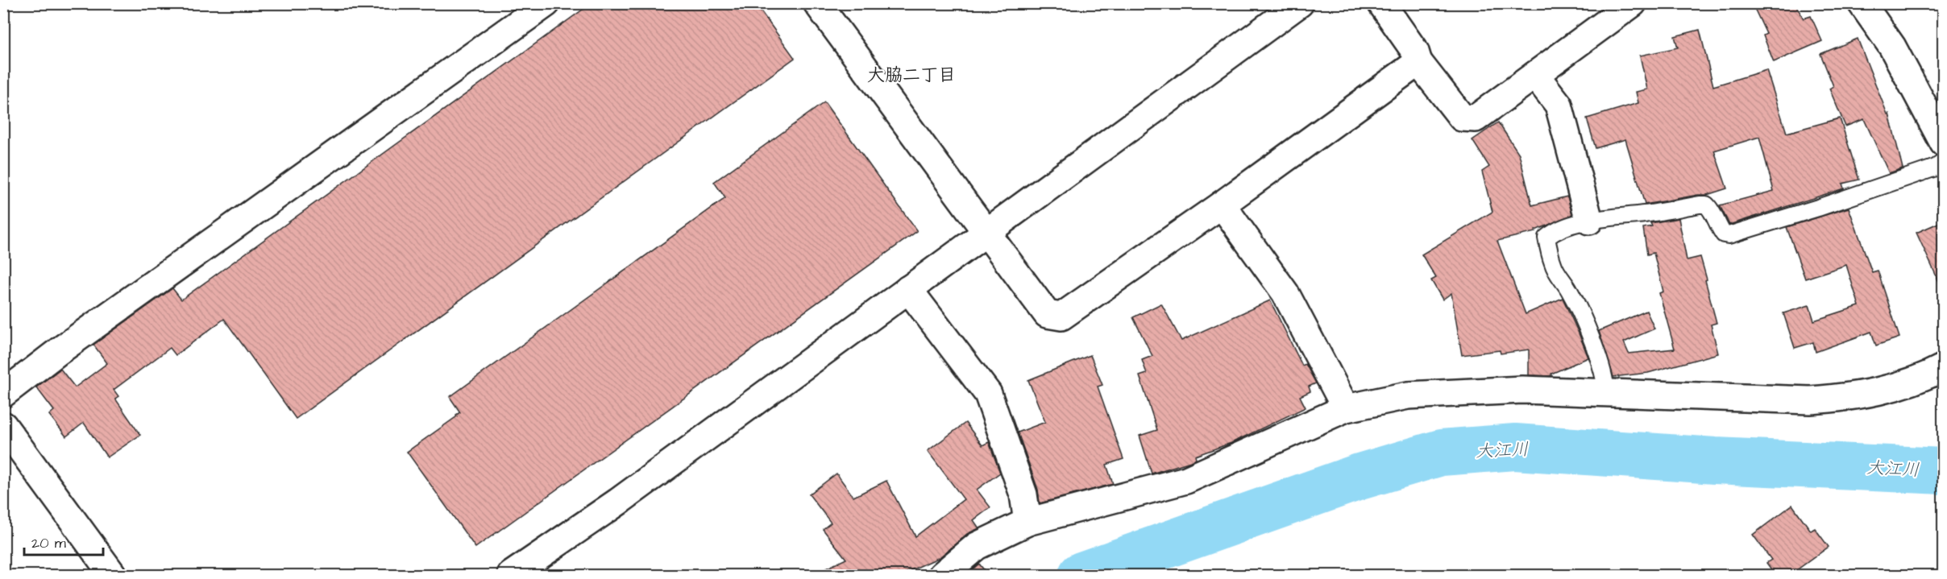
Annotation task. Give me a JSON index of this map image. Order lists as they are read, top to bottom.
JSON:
{
  "districts": ["大脇二丁目"],
  "water": ["大江川"],
  "scale_bar": "20 m"
}
